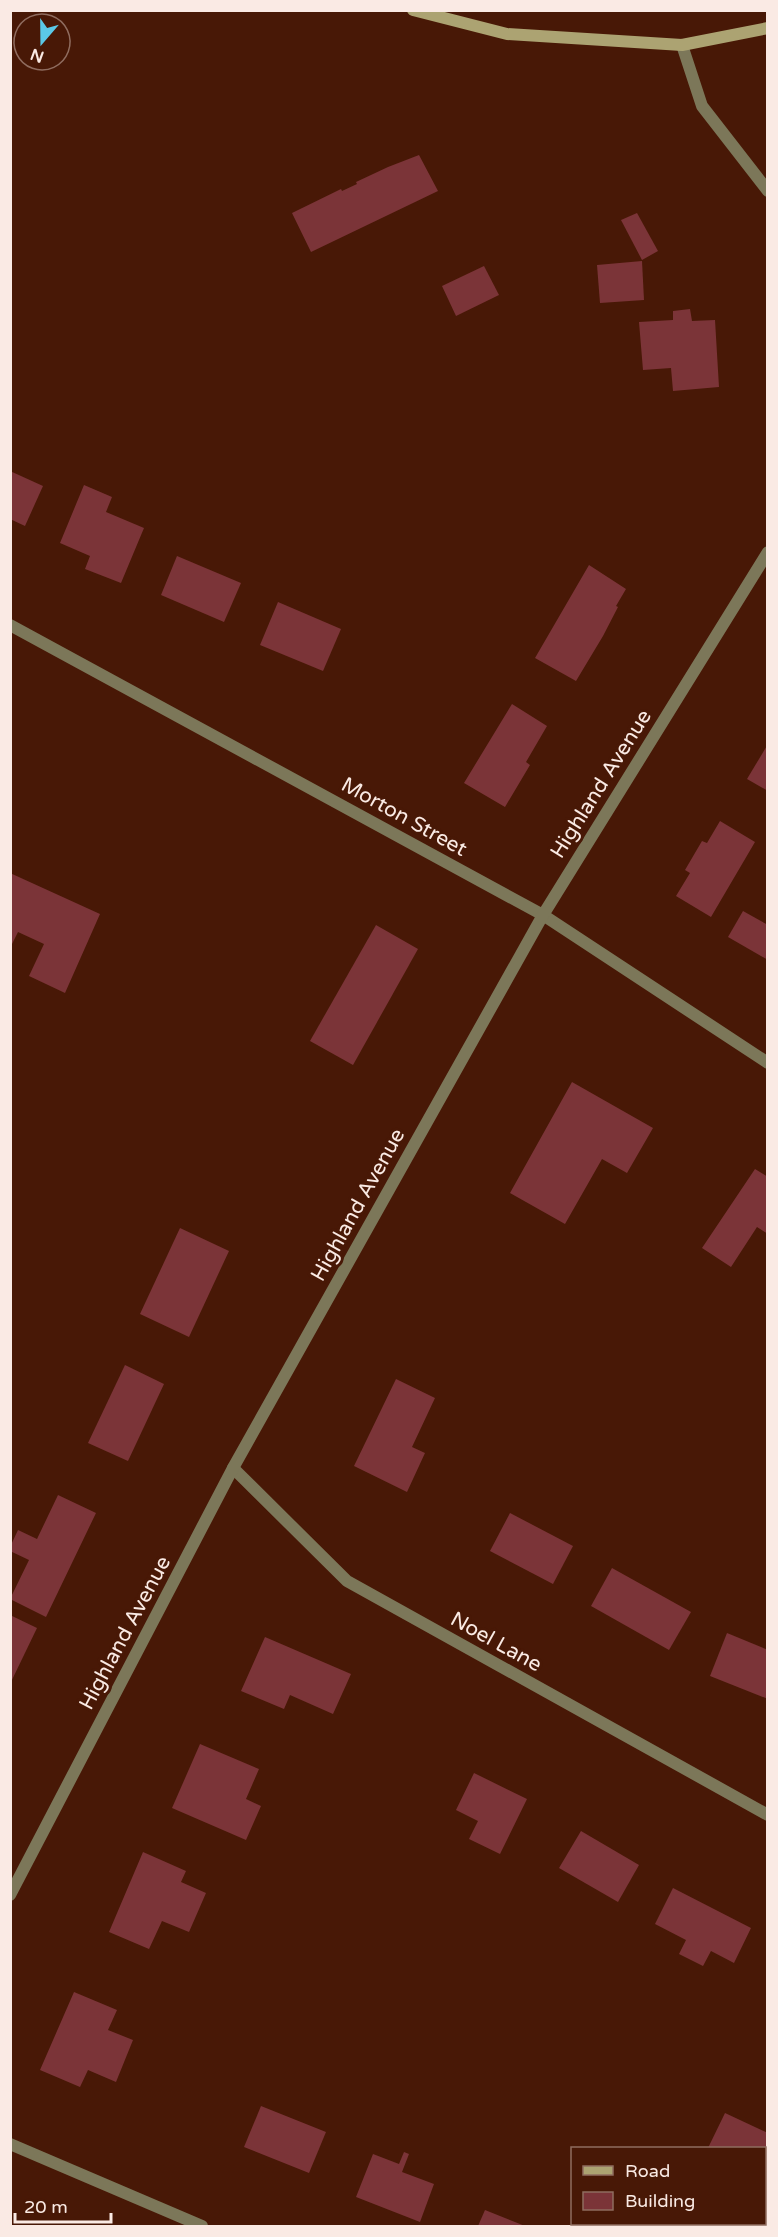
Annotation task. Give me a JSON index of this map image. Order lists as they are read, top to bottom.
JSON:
{
  "streets": {
    "street": ["Highland Avenue", "Morton Street", "Noel Lane"]
  },
  "crossings": [
    ["Highland Avenue", "Morton Street"],
    ["Highland Avenue", "Noel Lane"]
  ],
  "legend": ["Road", "Building"],
  "scale_bar": "20 m",
  "north": "bottom"
}
